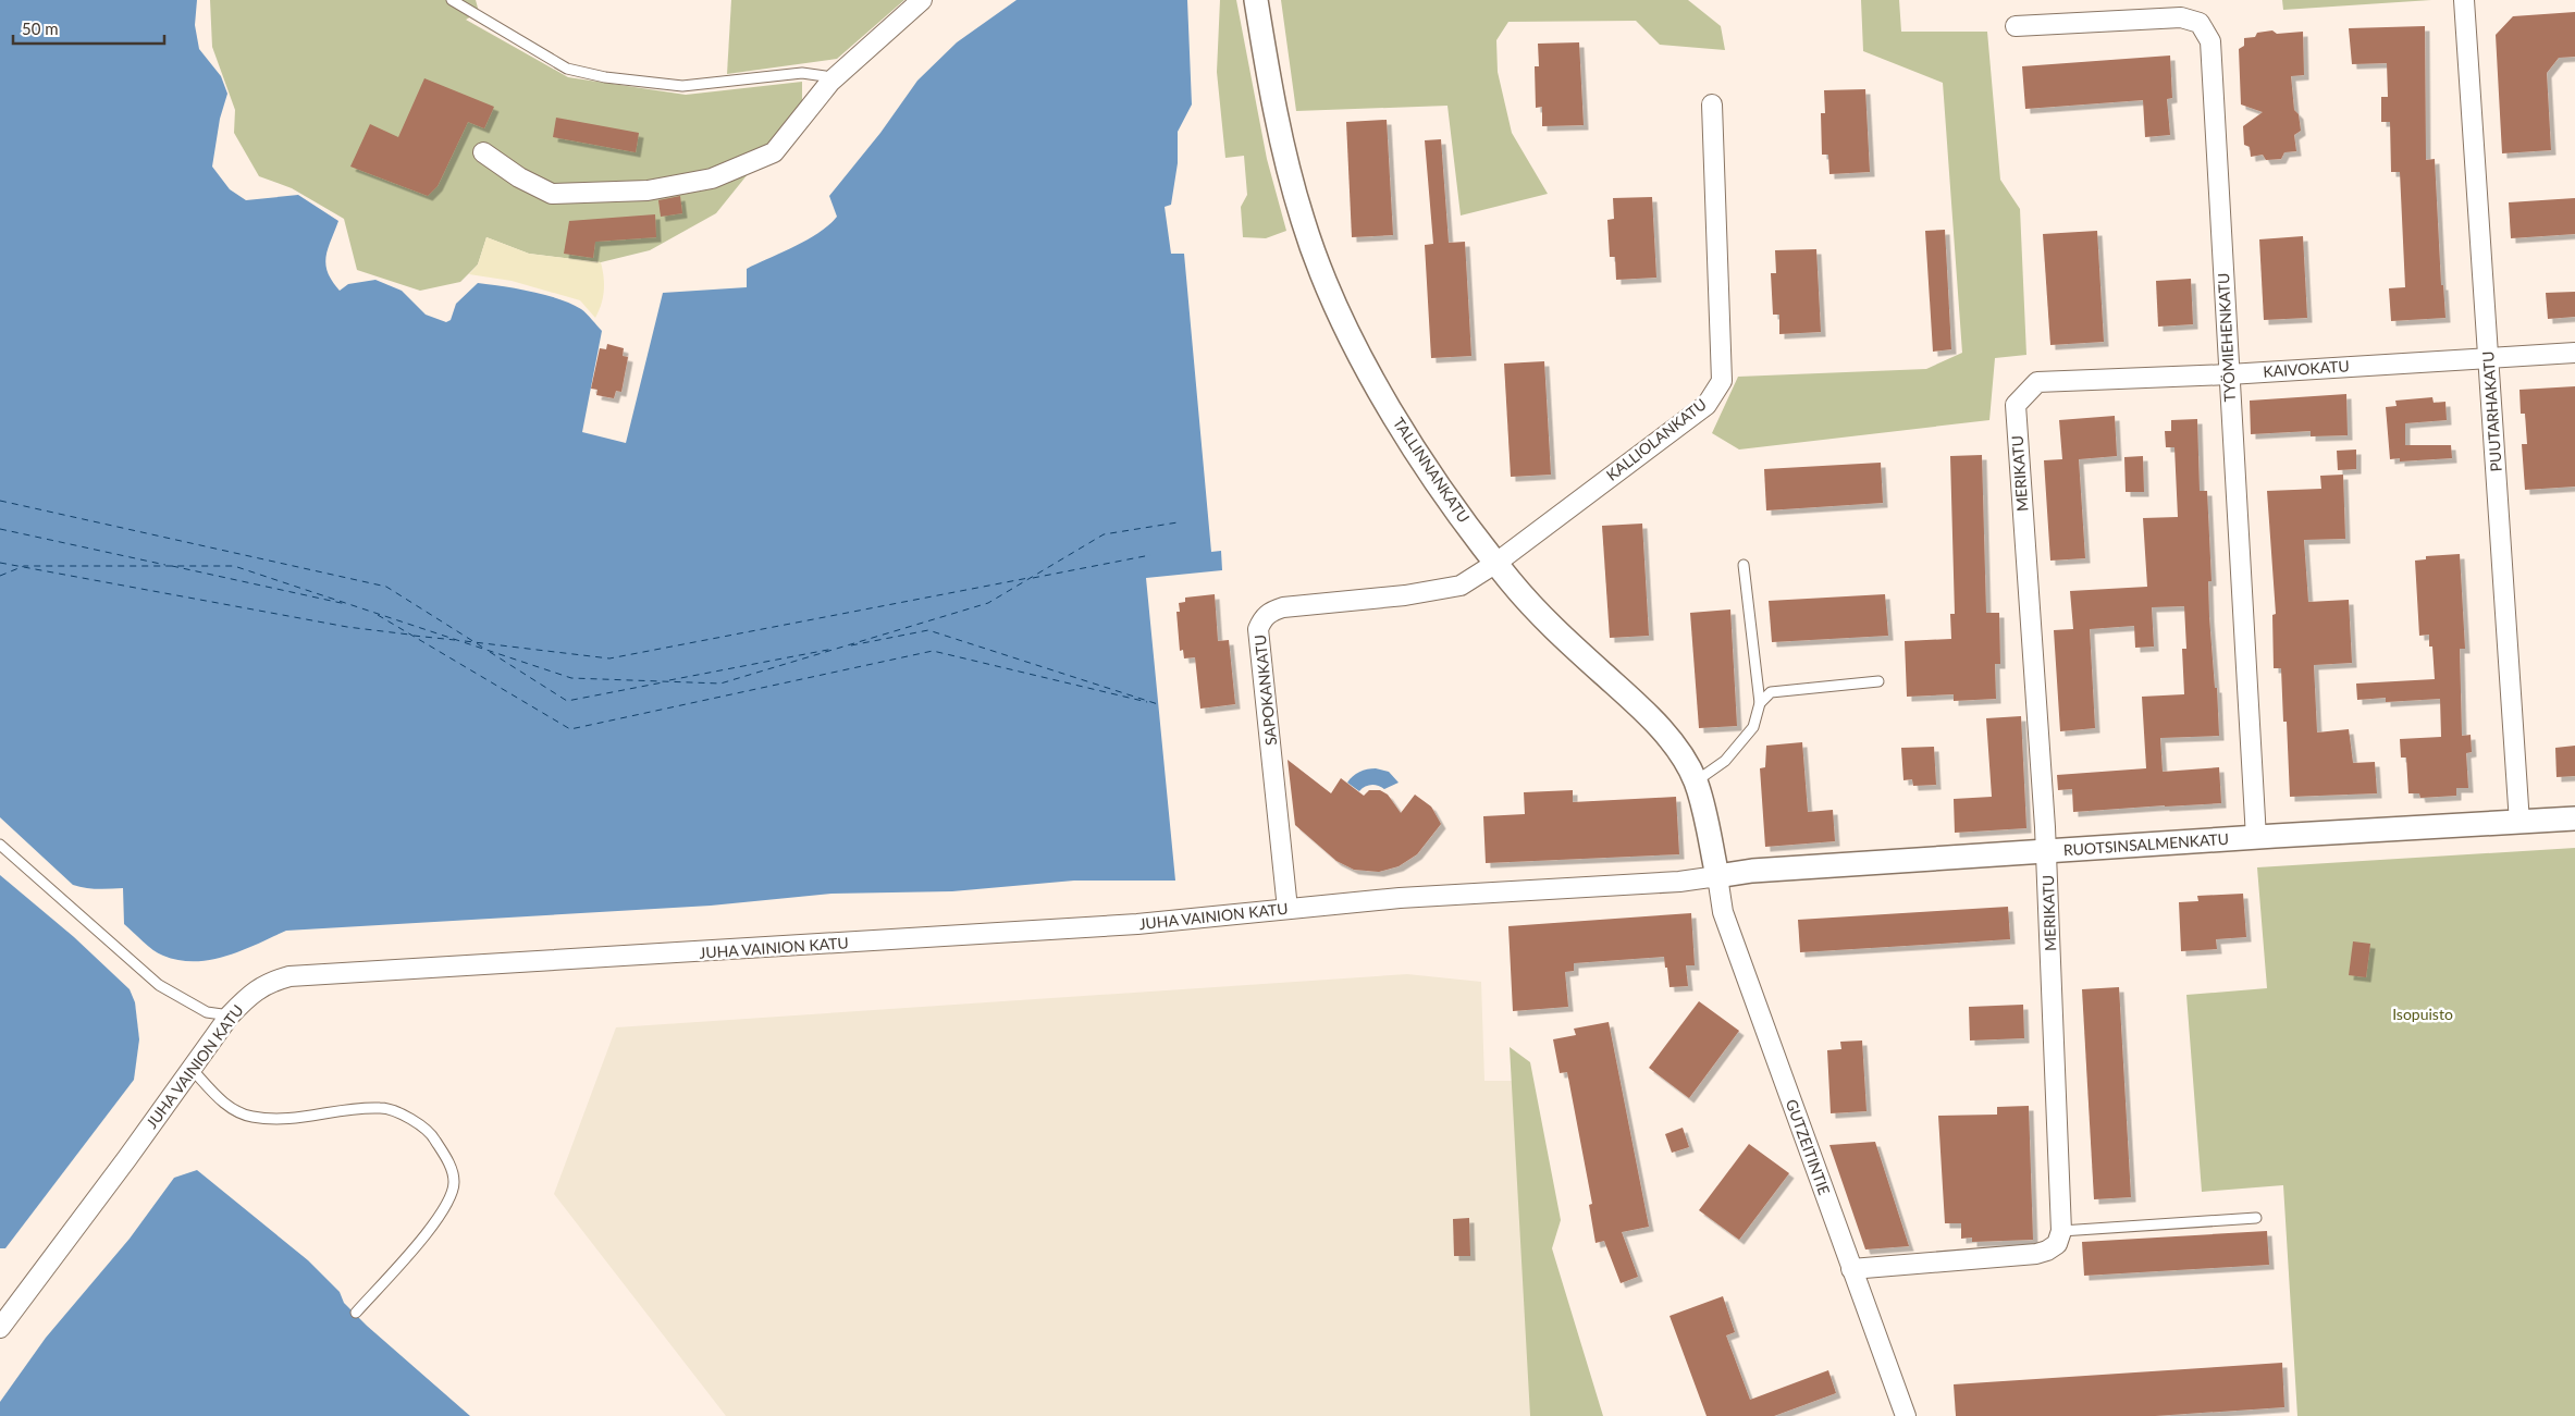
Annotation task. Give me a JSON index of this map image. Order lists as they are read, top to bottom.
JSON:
{
  "streets": {
    "street": [
      "TYÖMIEHENKATU",
      "KAIVOKATU",
      "PUUTARHAKATU",
      "KALLIOLANKATU",
      "TALLINNANKATU",
      "MERIKATU",
      "SAPOKANKATU",
      "RUOTSINSALMENKATU",
      "JUHA VAINION KATU",
      "GUTZEITINTIE"
    ]
  },
  "crossings": [
    ["TYÖMIEHENKATU", "KAIVOKATU"],
    ["TYÖMIEHENKATU", "RUOTSINSALMENKATU"],
    ["KAIVOKATU", "PUUTARHAKATU"],
    ["KAIVOKATU", "MERIKATU"],
    ["PUUTARHAKATU", "RUOTSINSALMENKATU"],
    ["KALLIOLANKATU", "TALLINNANKATU"],
    ["KALLIOLANKATU", "SAPOKANKATU"],
    ["TALLINNANKATU", "SAPOKANKATU"],
    ["TALLINNANKATU", "RUOTSINSALMENKATU"],
    ["TALLINNANKATU", "JUHA VAINION KATU"],
    ["TALLINNANKATU", "GUTZEITINTIE"],
    ["MERIKATU", "RUOTSINSALMENKATU"],
    ["SAPOKANKATU", "JUHA VAINION KATU"],
    ["RUOTSINSALMENKATU", "JUHA VAINION KATU"],
    ["RUOTSINSALMENKATU", "GUTZEITINTIE"],
    ["JUHA VAINION KATU", "GUTZEITINTIE"]
  ],
  "parks": ["Isopuisto"],
  "scale_bar": "50 m"
}
